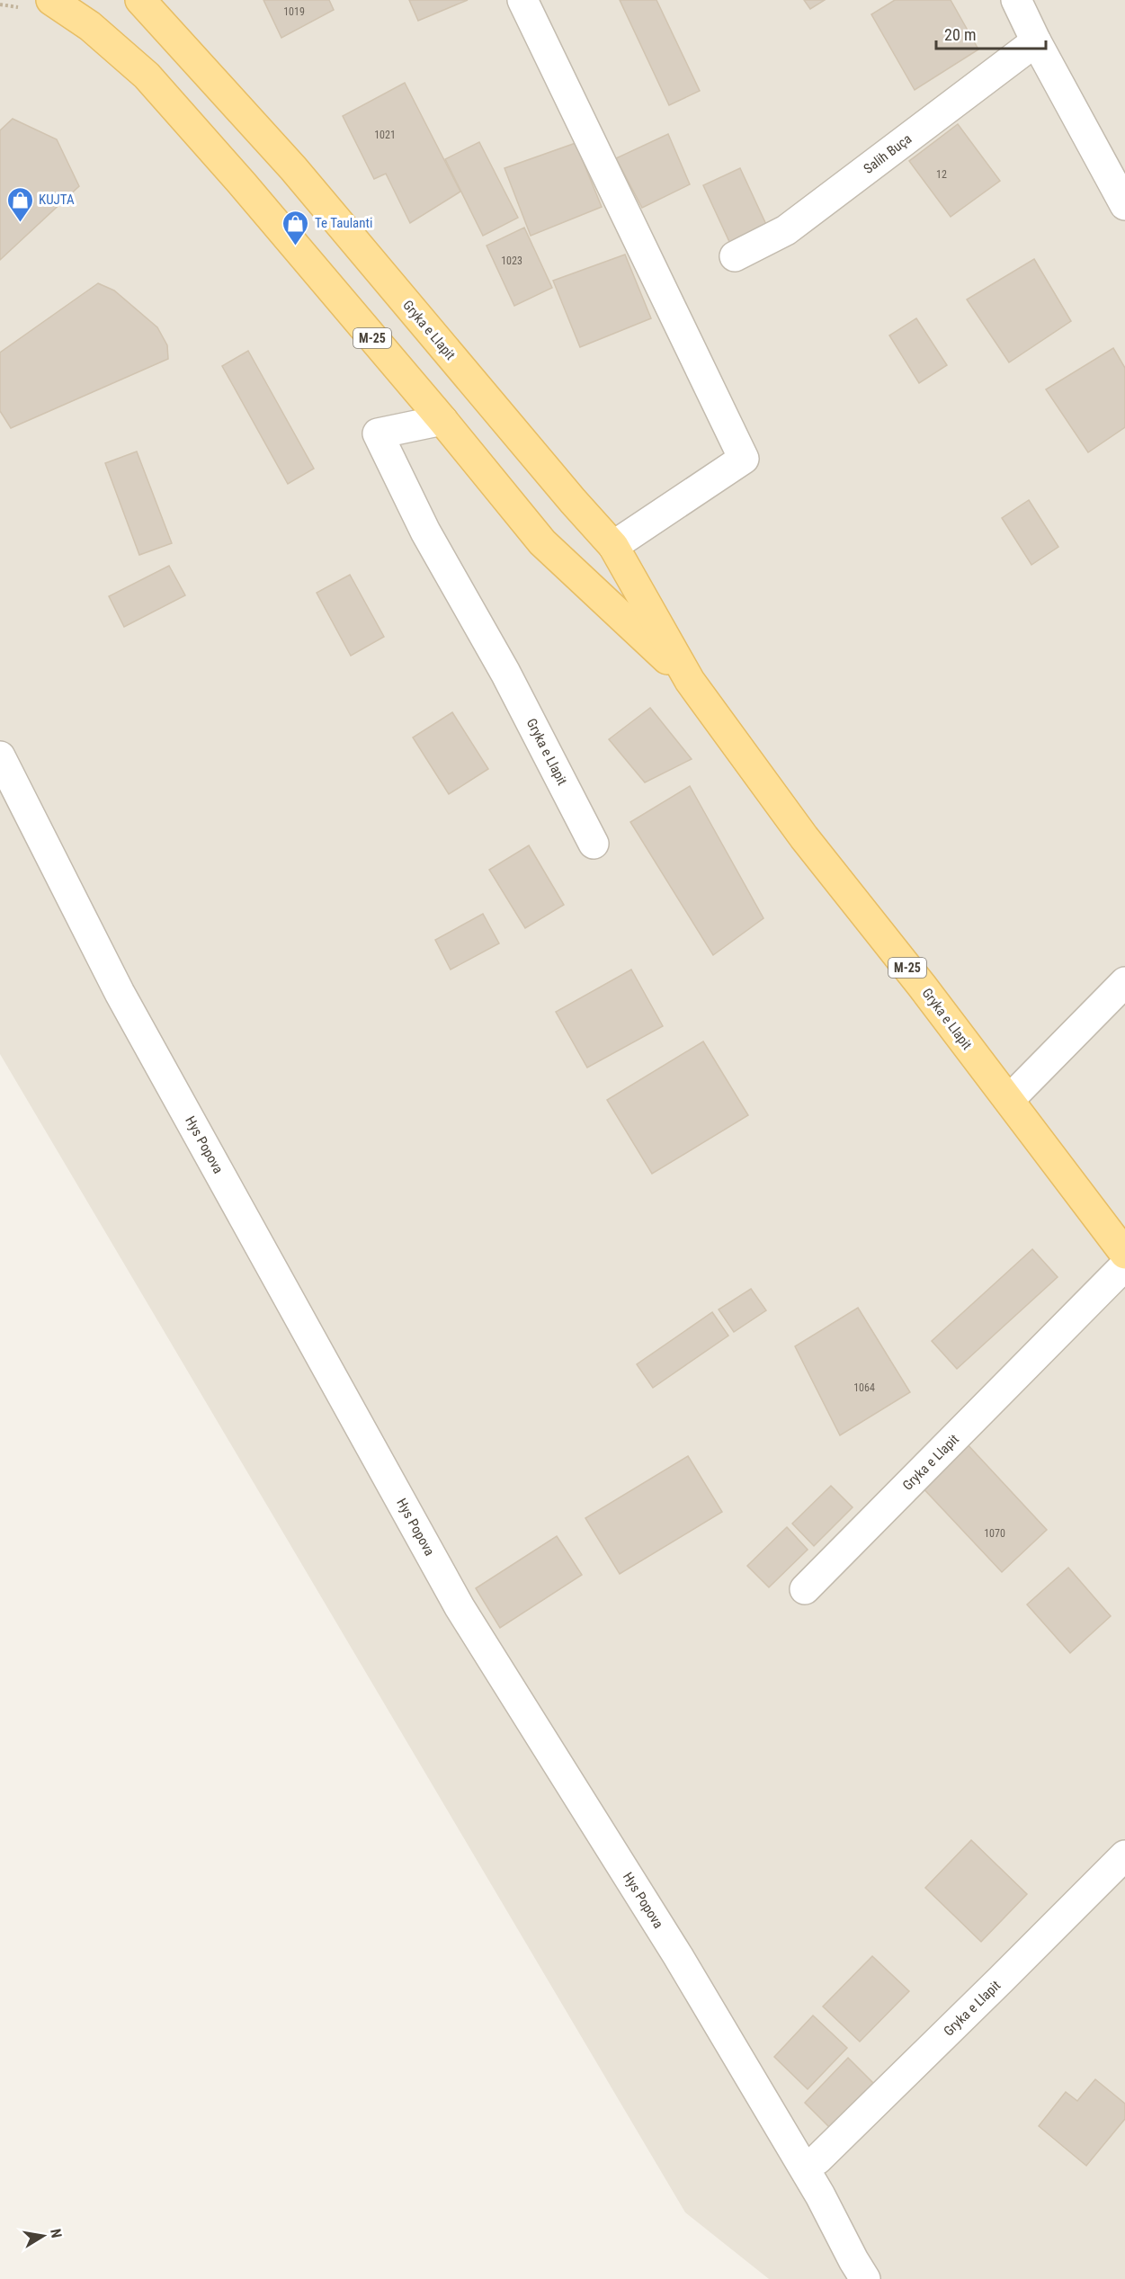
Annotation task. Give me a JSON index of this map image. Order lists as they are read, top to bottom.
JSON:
{
  "streets": {
    "main road": ["Gryka e Llapit", "M-25"],
    "street": ["Salih Buça", "Hys Popova"]
  },
  "places": {
    "shop": ["KUJTA", "Te Taulanti"]
  },
  "house_numbers": [
    "1019",
    "1021",
    "12",
    "1023",
    "1064",
    "1070"
  ],
  "scale_bar": "20 m",
  "north": "right"
}
